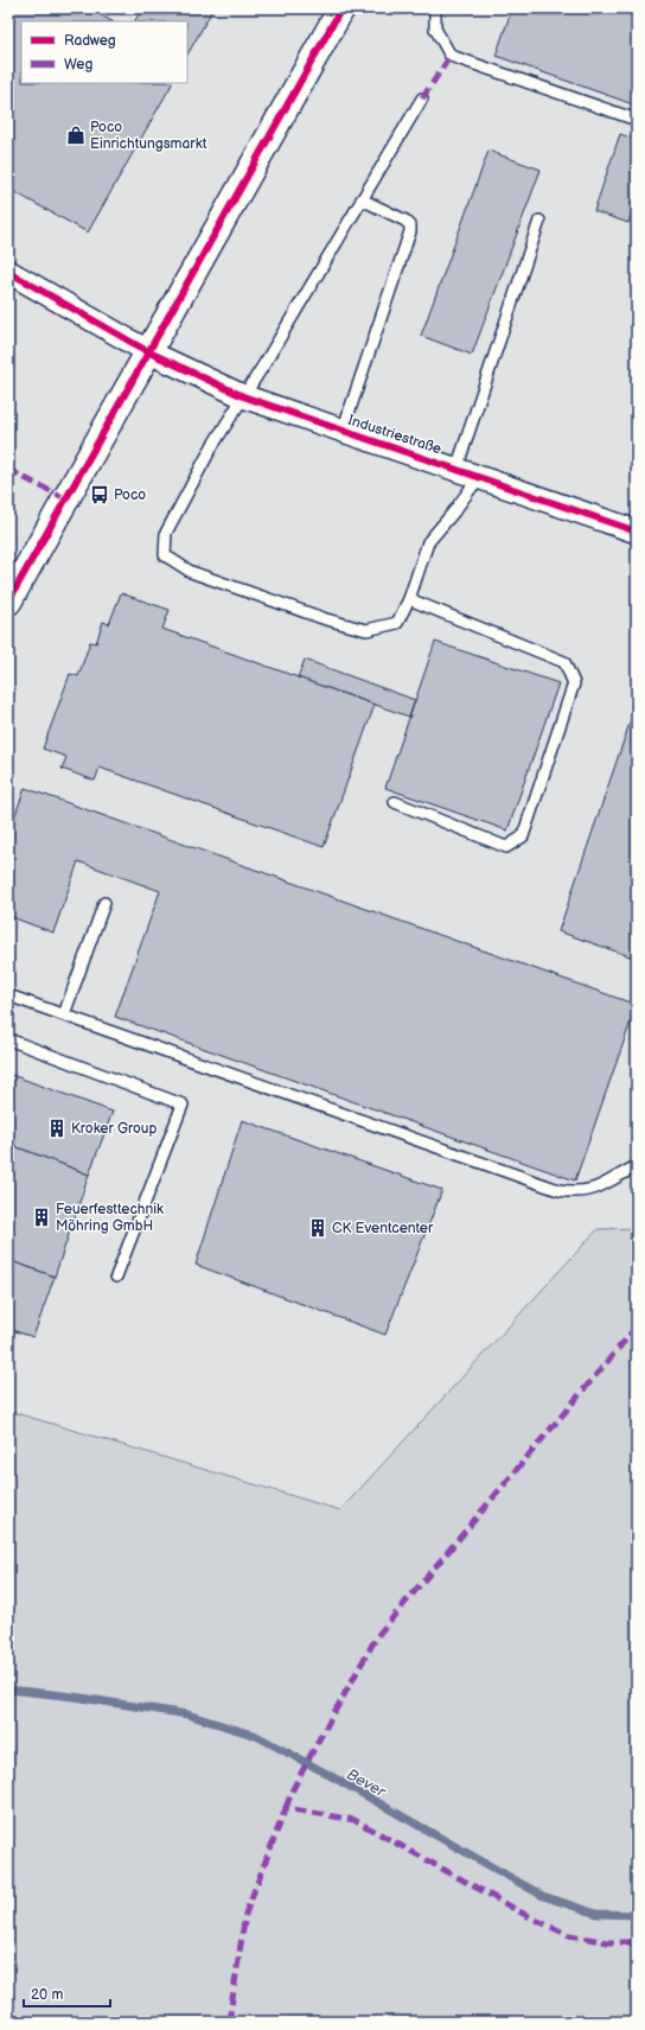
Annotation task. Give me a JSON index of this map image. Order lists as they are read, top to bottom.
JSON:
{
  "streets": {
    "street": ["Industriestraße"]
  },
  "water": ["Bever"],
  "places": {
    "shop": ["Poco Einrichtungsmarkt"],
    "bus stop": ["Poco"],
    "building": ["Kroker Group", "Feuerfesttechnik Möhring GmbH", "CK Eventcenter"]
  },
  "legend": ["Radweg", "Weg"],
  "scale_bar": "20 m"
}
